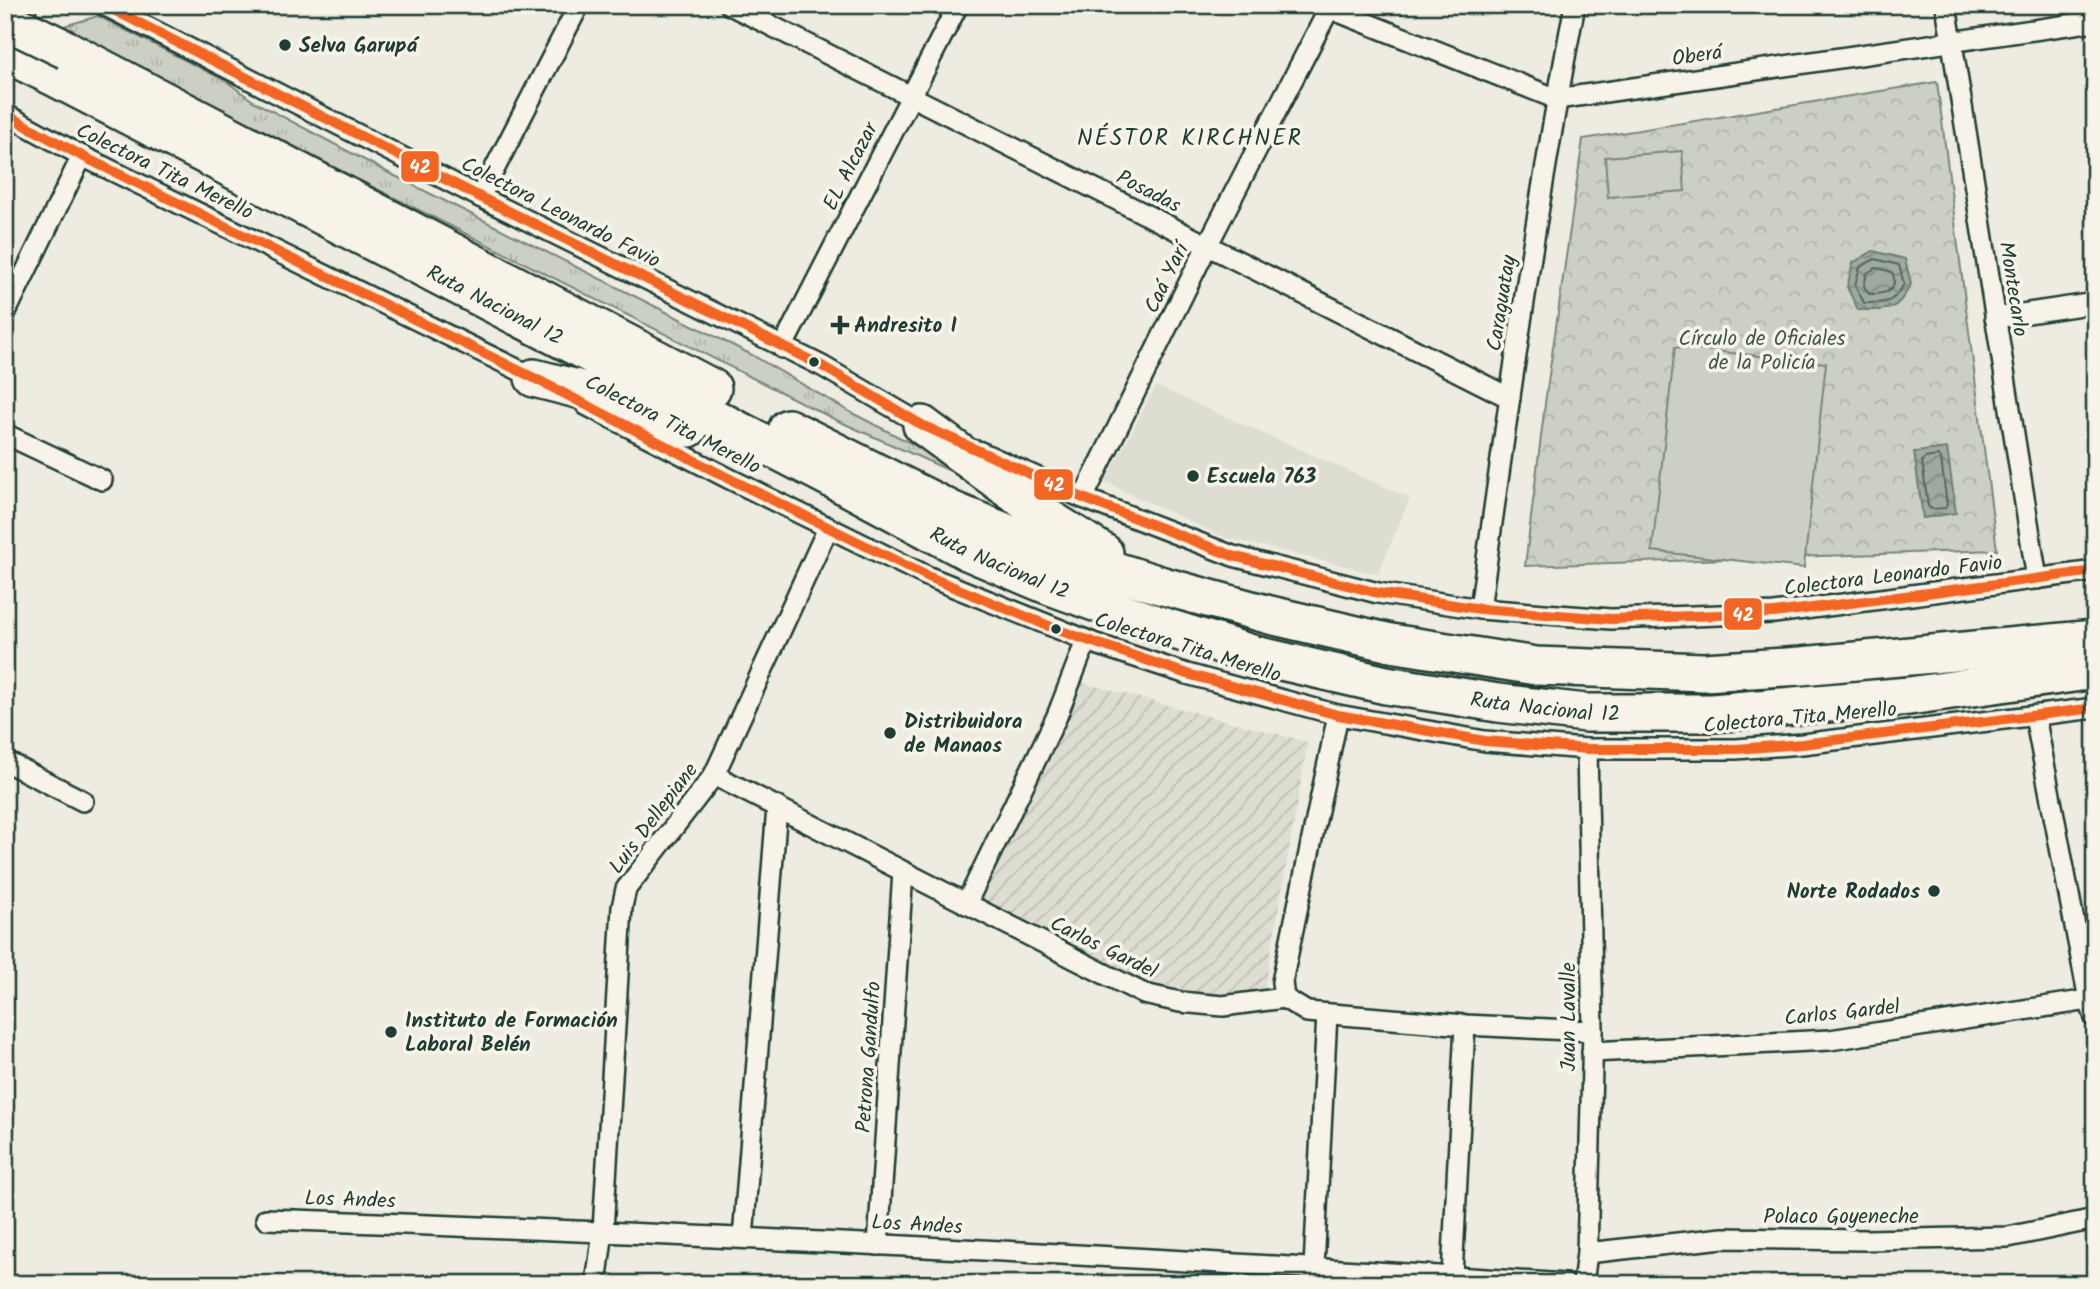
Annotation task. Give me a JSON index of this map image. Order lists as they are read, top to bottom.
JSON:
{
  "streets": {
    "highway": ["Ruta Nacional 12"],
    "street": [
      "Oberá",
      "EL Alcazar",
      "Colectora Tita Merello",
      "Posadas",
      "Colectora Leonardo Favio",
      "Caá Yarí",
      "Montecarlo",
      "Caraguatay",
      "Luis Dellepiane",
      "Carlos Gardel",
      "Juan Lavalle",
      "Petrona Gandulfo",
      "Los Andes",
      "Polaco Goyeneche"
    ]
  },
  "crossings": [
    ["Oberá", "Caá Yarí"],
    ["Oberá", "Montecarlo"],
    ["Oberá", "Caraguatay"],
    ["EL Alcazar", "Posadas"],
    ["EL Alcazar", "Colectora Leonardo Favio"],
    ["Colectora Tita Merello", "Luis Dellepiane"],
    ["Colectora Tita Merello", "Juan Lavalle"],
    ["Posadas", "Caá Yarí"],
    ["Posadas", "Caraguatay"],
    ["Colectora Leonardo Favio", "Caá Yarí"],
    ["Colectora Leonardo Favio", "Montecarlo"],
    ["Colectora Leonardo Favio", "Caraguatay"],
    ["Luis Dellepiane", "Carlos Gardel"],
    ["Luis Dellepiane", "Los Andes"],
    ["Carlos Gardel", "Juan Lavalle"],
    ["Carlos Gardel", "Petrona Gandulfo"],
    ["Juan Lavalle", "Polaco Goyeneche"],
    ["Petrona Gandulfo", "Los Andes"]
  ],
  "districts": ["NÉSTOR KIRCHNER"],
  "parks": ["Círculo de Oficiales de la Policía"],
  "places": {
    "other": [
      "Selva Garupá",
      "Escuela 763",
      "Distribuidora de Manaos",
      "Norte Rodados",
      "Instituto de Formación Laboral Belén"
    ],
    "health": ["Andresito I"]
  },
  "lines": ["transit line 42"]
}
